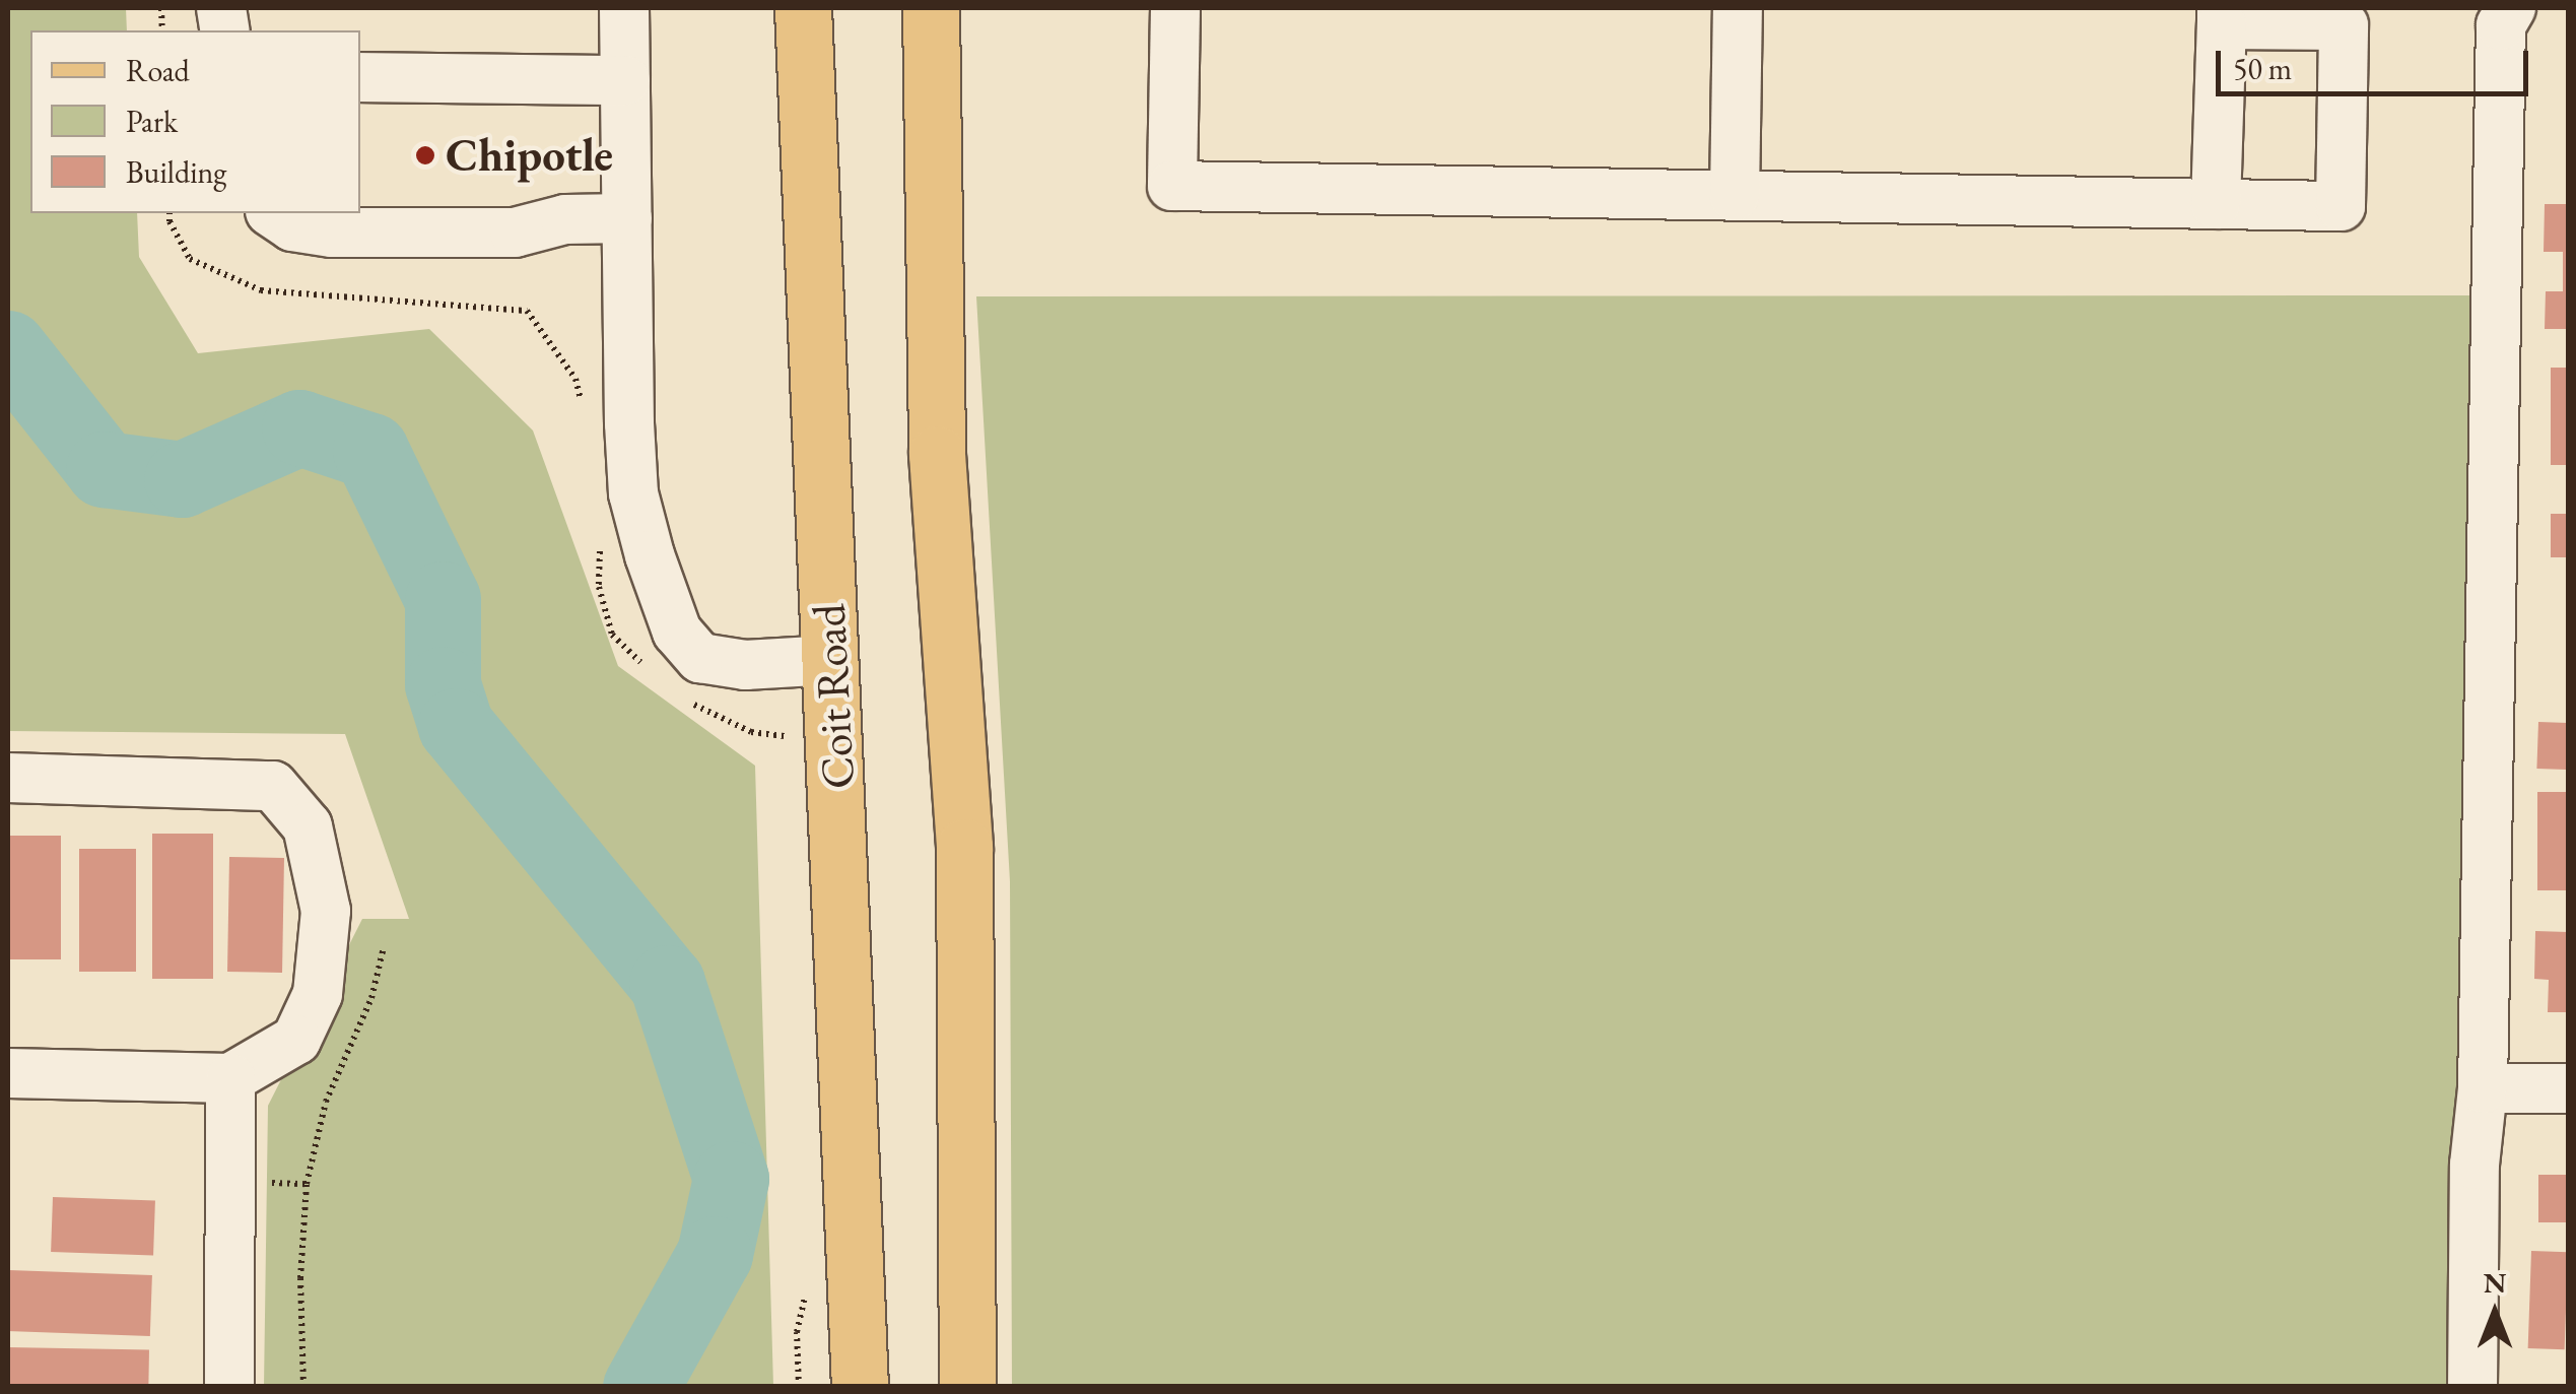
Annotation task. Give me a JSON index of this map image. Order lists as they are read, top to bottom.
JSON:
{
  "streets": {
    "main road": ["Coit Road"]
  },
  "places": ["Chipotle"],
  "legend": ["Road", "Park", "Building"],
  "scale_bar": "50 m",
  "north": "top"
}
